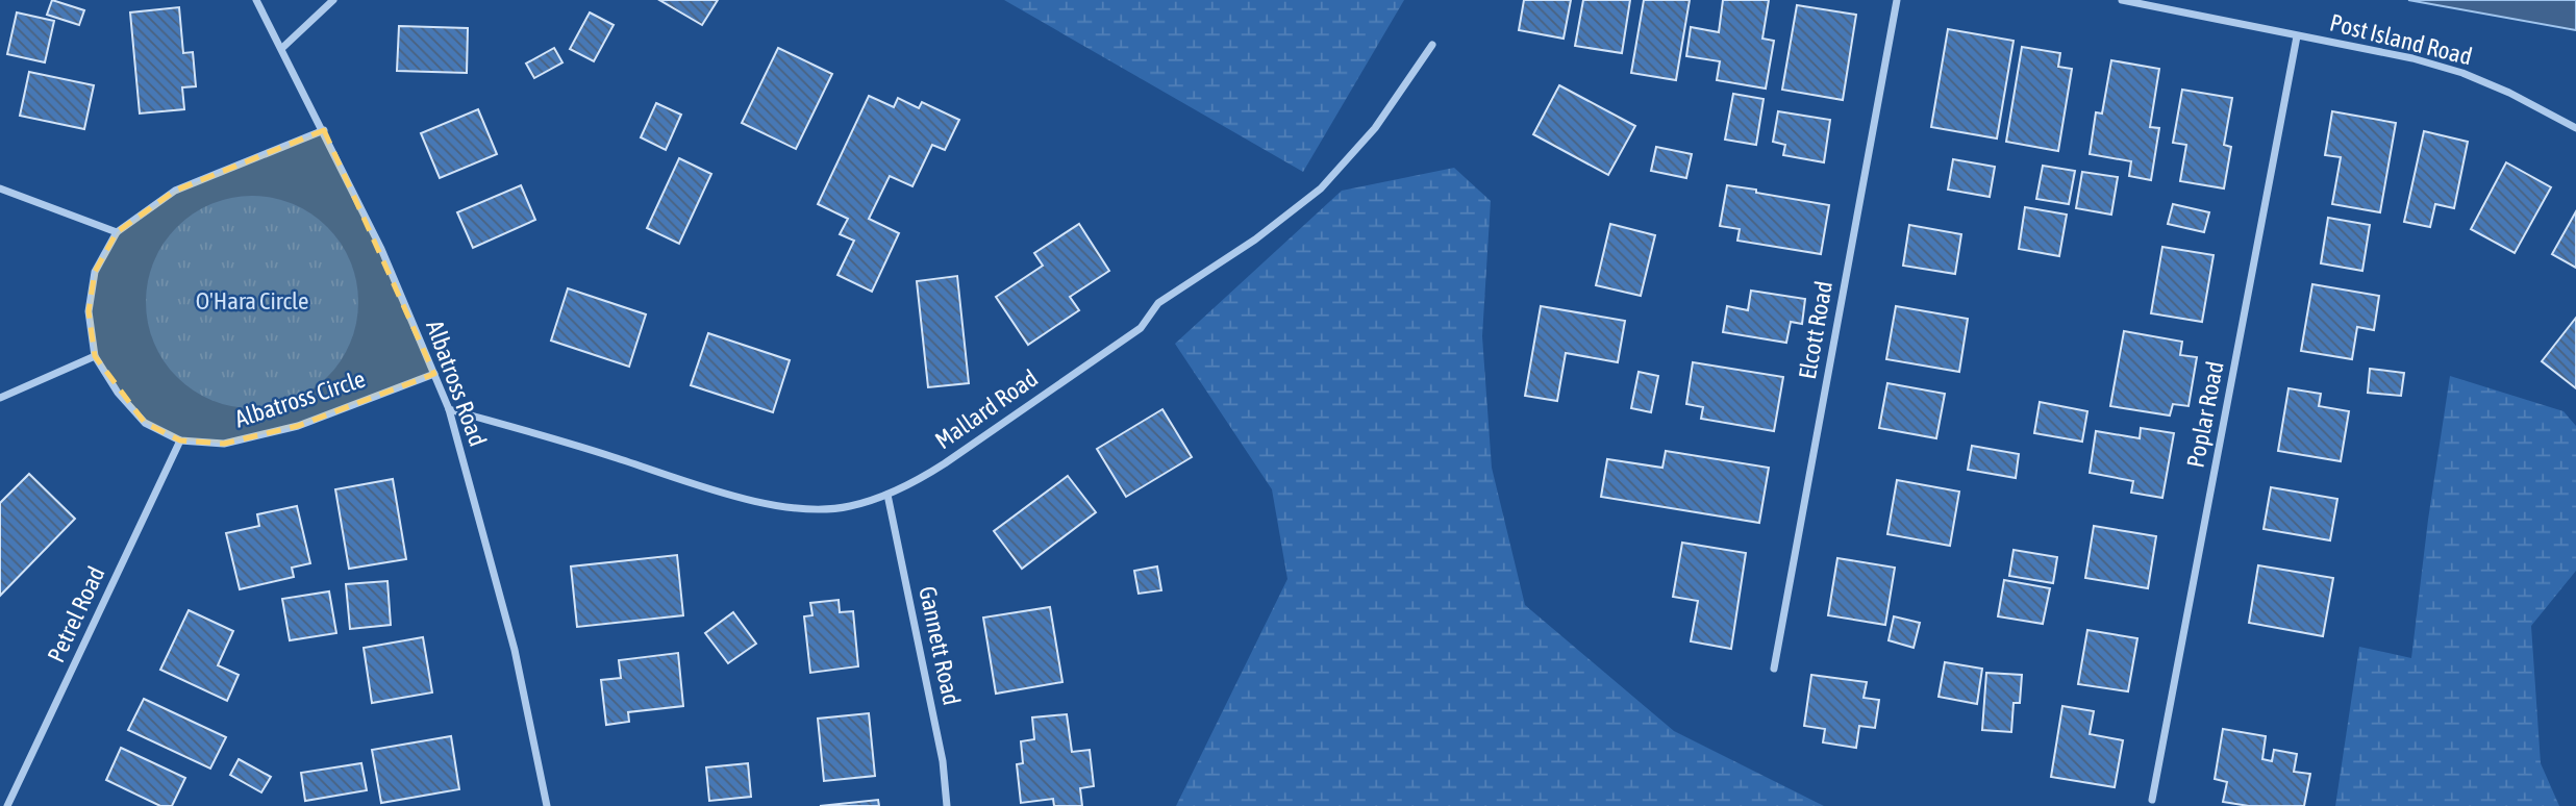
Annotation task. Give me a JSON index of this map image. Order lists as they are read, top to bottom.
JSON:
{
  "streets": {
    "street": [
      "Post Island Road",
      "Elcott Road",
      "Albatross Road",
      "Albatross Circle",
      "Mallard Road",
      "Poplar Road",
      "Petrel Road",
      "Gannett Road"
    ]
  },
  "crossings": [
    ["Post Island Road", "Poplar Road"],
    ["Albatross Road", "Albatross Circle"],
    ["Albatross Road", "Mallard Road"],
    ["Albatross Circle", "Petrel Road"],
    ["Mallard Road", "Gannett Road"]
  ],
  "parks": ["O'Hara Circle"]
}
